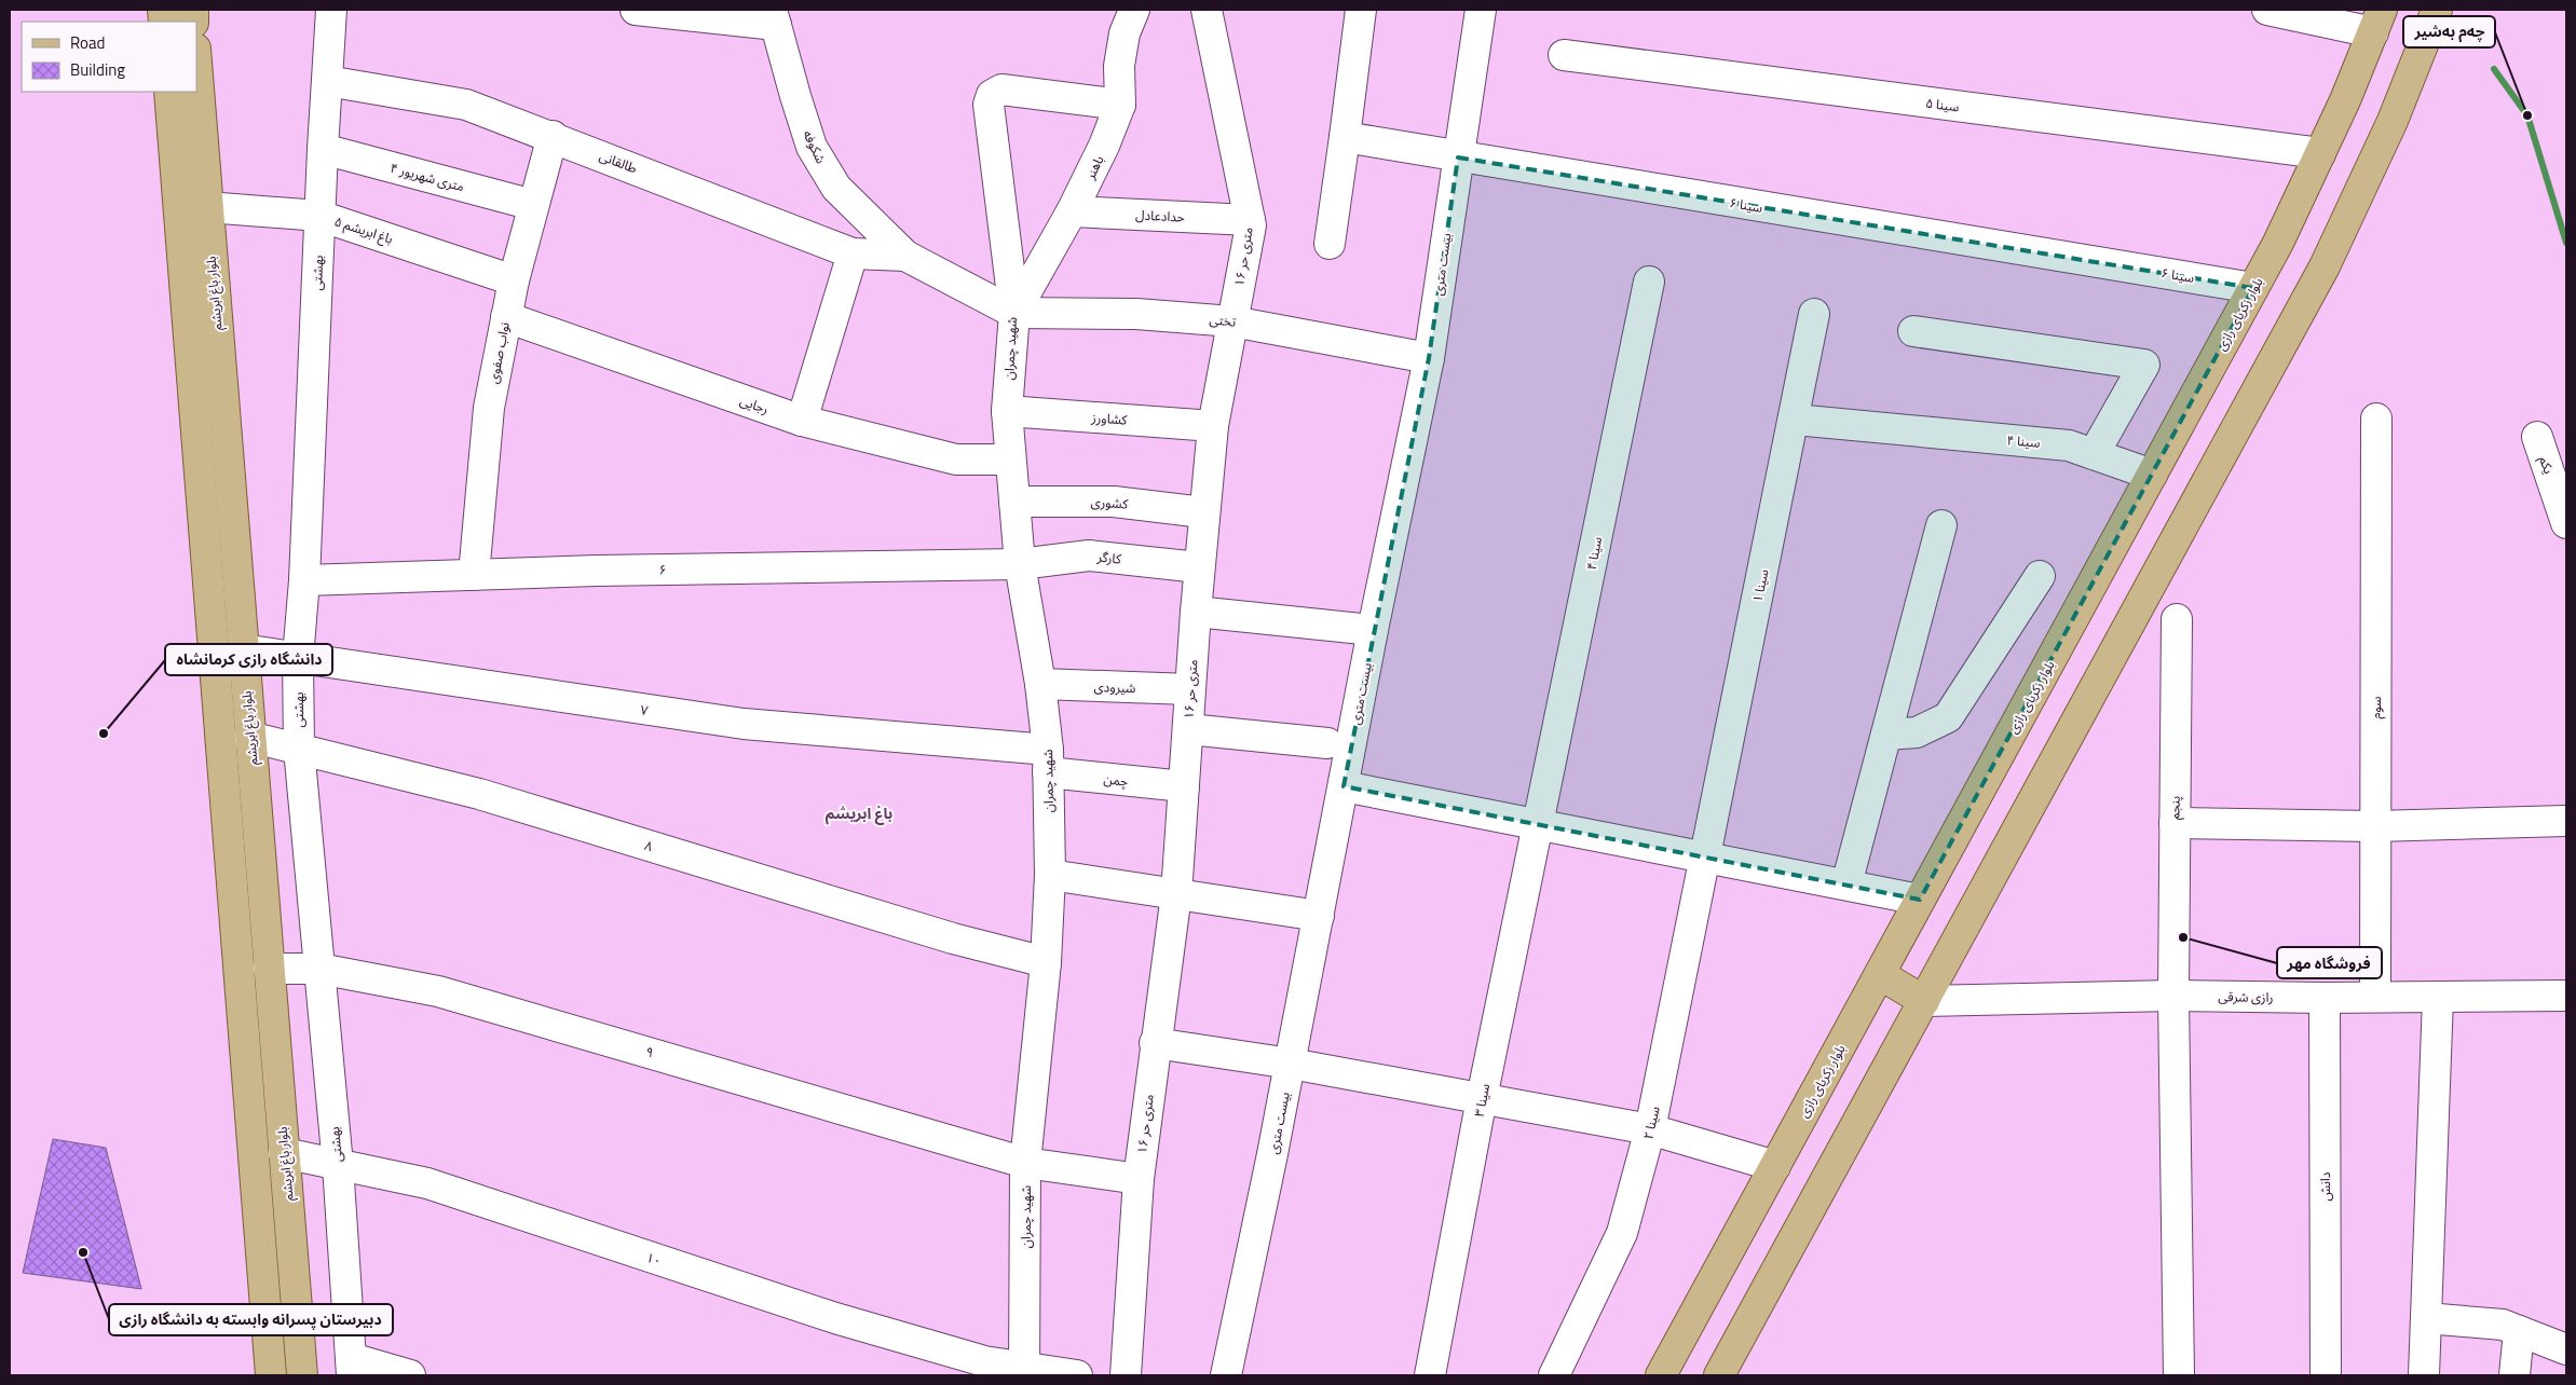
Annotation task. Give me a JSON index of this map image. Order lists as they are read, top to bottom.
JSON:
{
  "streets": {
    "main road": ["بلوار باغ ابریشم", "بلوار زکریای رازی"],
    "street": [
      "سینا ۵",
      "شکوفه",
      "طالقانی",
      "باهنر",
      "۴ متری شهریور",
      "سینا ۶",
      "حدادعادل",
      "باغ ابریشم ۵",
      "۱۶ متری حر",
      "بیست متری",
      "بهشتی",
      "تختی",
      "شهید چمران",
      "نواب صفوی",
      "رجایی",
      "کشاورز",
      "سینا ۴",
      "یکم",
      "کشوری",
      "کارگر",
      "۶",
      "۱ سینا",
      "شیرودی",
      "سوم",
      "۷",
      "چمن",
      "پنجم",
      "۸",
      "رازی شرقی",
      "۹",
      "سینا ۳",
      "سینا ۲",
      "دانش",
      "۱۰"
    ]
  },
  "crossings": [
    ["سینا ۵", "بلوار زکریای رازی"],
    ["شکوفه", "طالقانی"],
    ["شکوفه", "شهید چمران"],
    ["طالقانی", "بهشتی"],
    ["طالقانی", "شهید چمران"],
    ["طالقانی", "نواب صفوی"],
    ["باهنر", "حدادعادل"],
    ["باهنر", "تختی"],
    ["باهنر", "شهید چمران"],
    ["۴ متری شهریور", "بهشتی"],
    ["۴ متری شهریور", "نواب صفوی"],
    ["سینا ۶", "بیست متری"],
    ["سینا ۶", "بلوار زکریای رازی"],
    ["حدادعادل", "۱۶ متری حر"],
    ["باغ ابریشم ۵", "بهشتی"],
    ["باغ ابریشم ۵", "بلوار باغ ابریشم"],
    ["باغ ابریشم ۵", "نواب صفوی"],
    ["۱۶ متری حر", "تختی"],
    ["۱۶ متری حر", "کشاورز"],
    ["۱۶ متری حر", "کشوری"],
    ["۱۶ متری حر", "کارگر"],
    ["۱۶ متری حر", "شیرودی"],
    ["۱۶ متری حر", "چمن"],
    ["۱۶ متری حر", "۹"],
    ["بیست متری", "تختی"],
    ["بهشتی", "۶"],
    ["بهشتی", "۷"],
    ["بهشتی", "۸"],
    ["بهشتی", "۹"],
    ["بهشتی", "۱۰"],
    ["بلوار باغ ابریشم", "۷"],
    ["بلوار باغ ابریشم", "۸"],
    ["بلوار باغ ابریشم", "۹"],
    ["بلوار باغ ابریشم", "۱۰"],
    ["بلوار زکریای رازی", "سینا ۴"],
    ["تختی", "شهید چمران"],
    ["شهید چمران", "رجایی"],
    ["شهید چمران", "کشاورز"],
    ["شهید چمران", "کشوری"],
    ["شهید چمران", "کارگر"],
    ["شهید چمران", "۶"],
    ["شهید چمران", "شیرودی"],
    ["شهید چمران", "۷"],
    ["شهید چمران", "چمن"],
    ["شهید چمران", "۸"],
    ["شهید چمران", "۹"],
    ["شهید چمران", "۱۰"],
    ["نواب صفوی", "رجایی"],
    ["نواب صفوی", "۶"],
    ["سینا ۴", "۱ سینا"],
    ["سینا ۴", "سینا ۳"],
    ["کارگر", "۶"],
    ["۱ سینا", "سینا ۲"],
    ["سوم", "رازی شرقی"],
    ["۷", "چمن"],
    ["پنجم", "رازی شرقی"],
    ["رازی شرقی", "دانش"]
  ],
  "districts": ["باغ ابریشم"],
  "places": [
    "چەم بەشیر",
    "دانشگاه رازی کرمانشاه",
    "فروشگاه مهر",
    "دبیرستان پسرانه وابسته به دانشگاه رازی"
  ],
  "legend": ["Road", "Building"]
}
